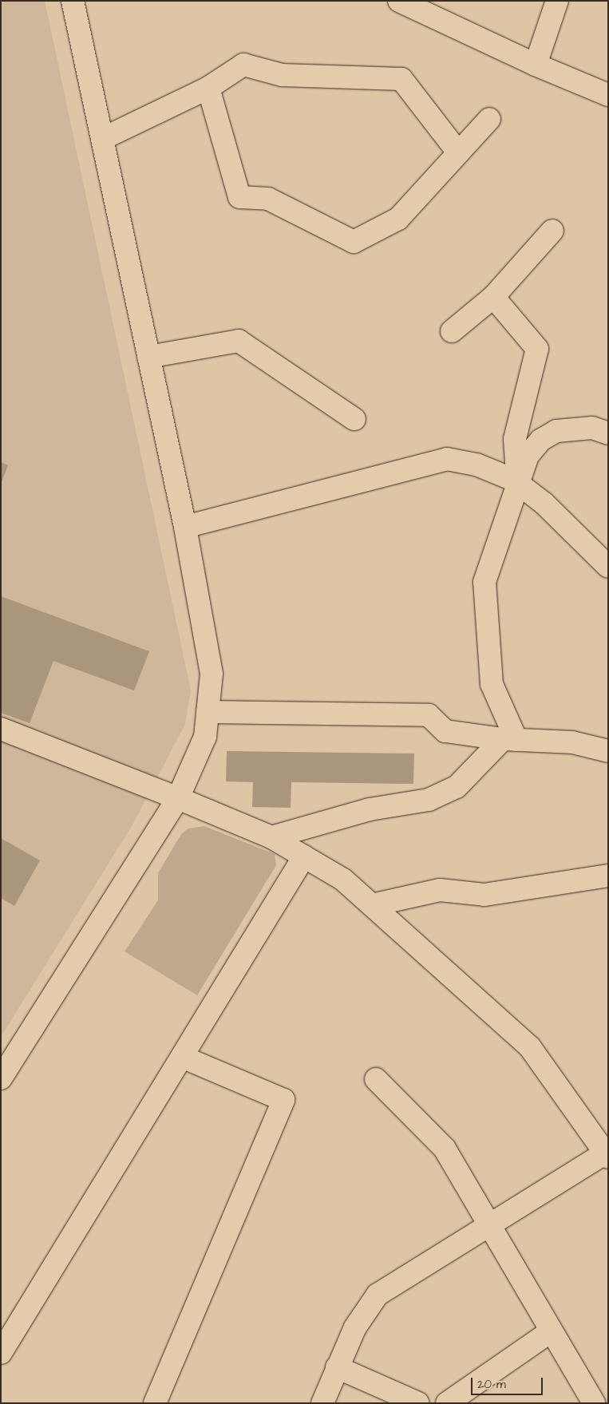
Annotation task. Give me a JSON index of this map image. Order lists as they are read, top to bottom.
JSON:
{
  "scale_bar": "20 m"
}
